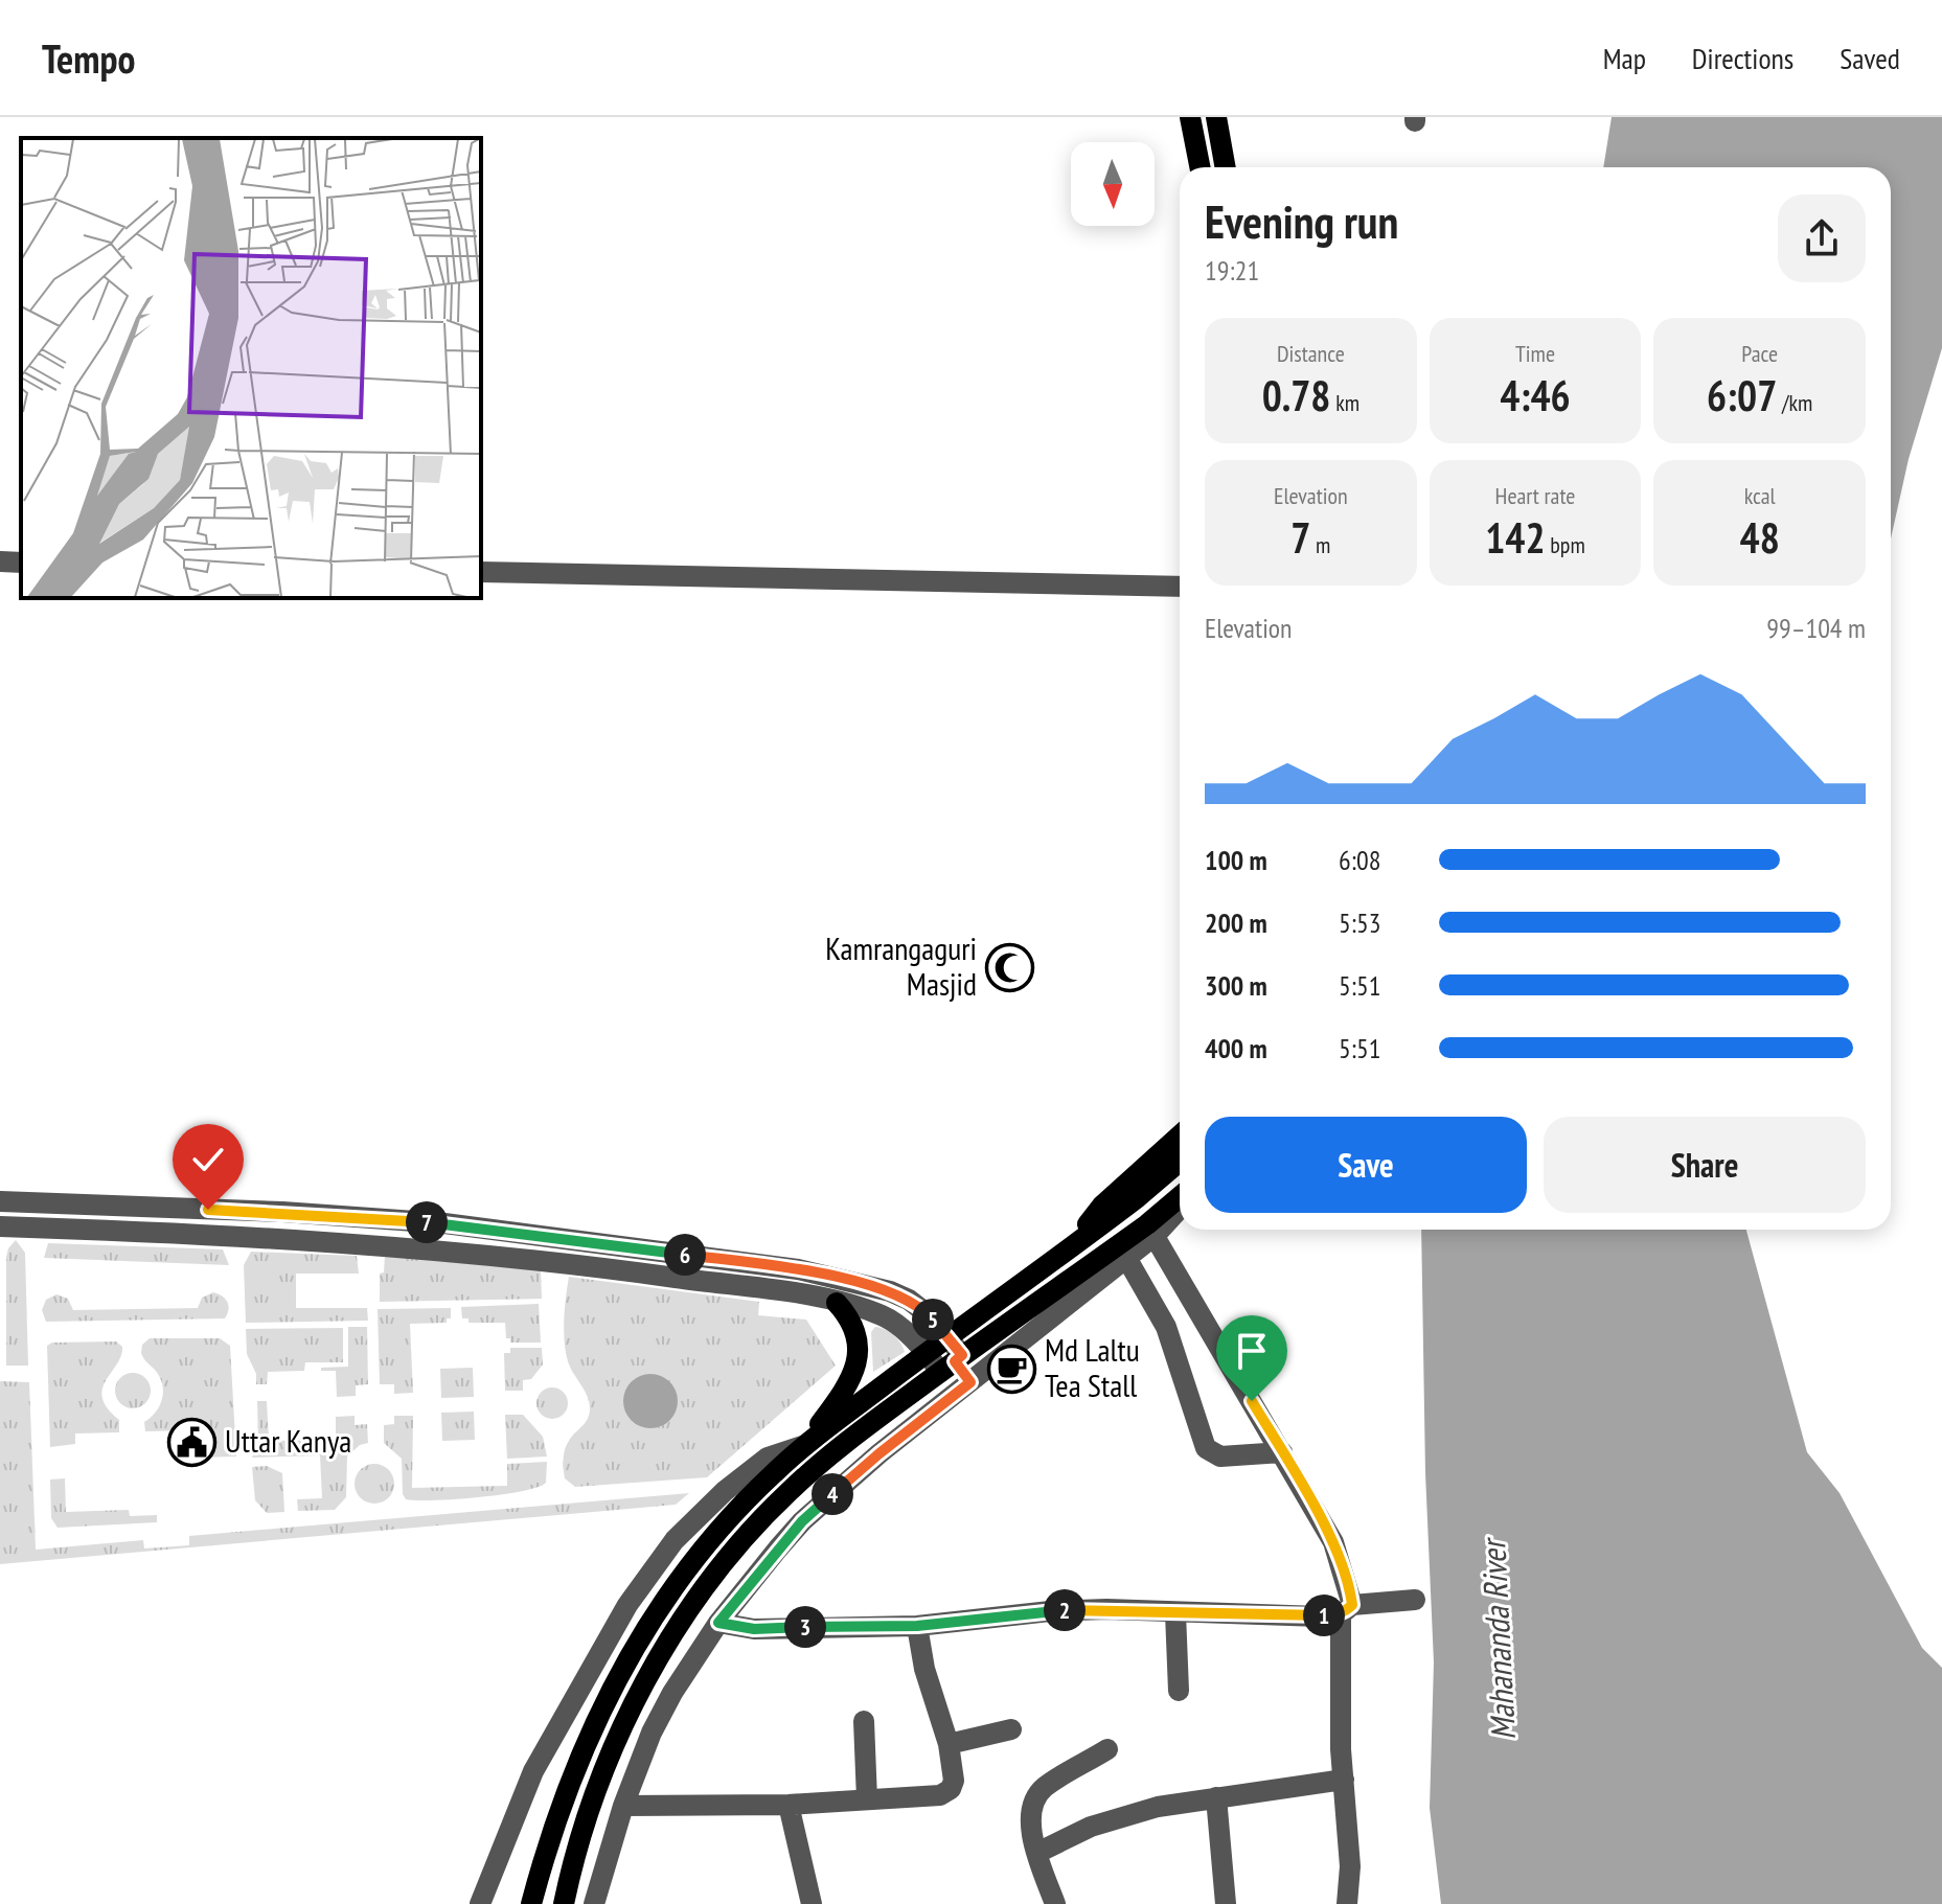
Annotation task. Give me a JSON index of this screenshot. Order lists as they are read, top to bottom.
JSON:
{
  "water": ["Mahananda River"],
  "places": {
    "mosque": ["Kamrangaguri Masjid"],
    "cafe": ["Md Laltu Tea Stall"],
    "public building": ["Uttar Kanya"]
  },
  "north": "bottom",
  "page": {
    "header": "Tempo",
    "nav": ["Map", "Directions", "Saved"],
    "heading": ["Evening run", "19:21"],
    "stats": [
      ["Distance", "0.78 km"],
      ["Time", "4:46"],
      ["Pace", "6:07 /km"],
      ["Elevation", "7 m"],
      ["Heart rate", "142 bpm"],
      ["kcal", "48"]
    ],
    "chart": ["Elevation", "99–104 m"],
    "list": [
      {
        "name": "100 m",
        "note": "6:08"
      },
      {
        "name": "200 m",
        "note": "5:53"
      },
      {
        "name": "300 m",
        "note": "5:51"
      },
      {
        "name": "400 m",
        "note": "5:51"
      }
    ],
    "buttons": ["Save", "Share"],
    "pins": [
      "7",
      "6",
      "5",
      "4",
      "2",
      "1",
      "3"
    ]
  }
}
